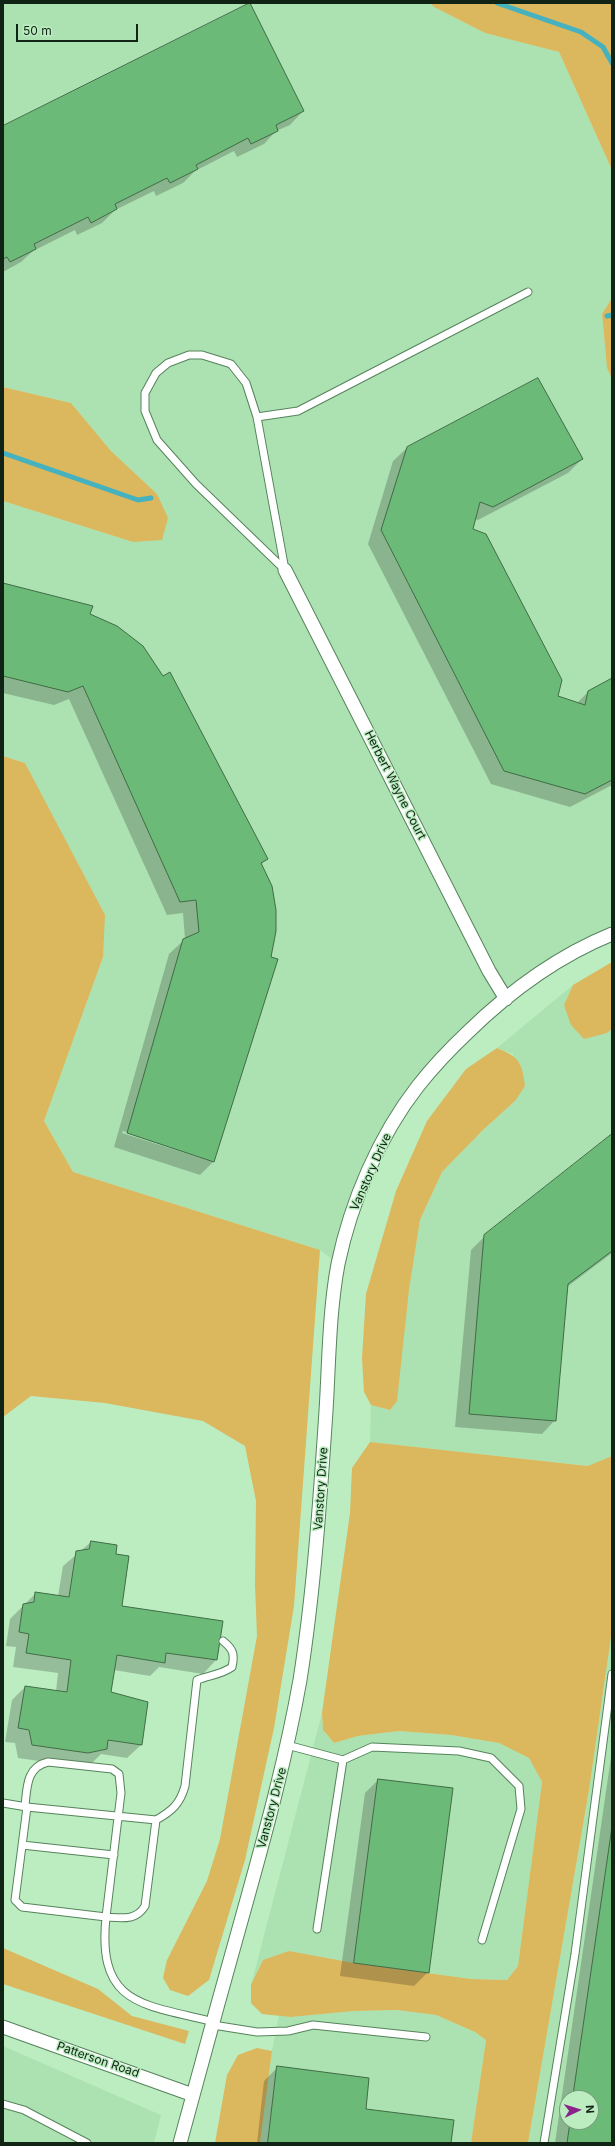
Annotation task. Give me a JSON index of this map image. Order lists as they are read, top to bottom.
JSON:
{
  "streets": {
    "street": ["Herbert Wayne Court", "Vanstory Drive", "Patterson Road"]
  },
  "crossings": [
    ["Herbert Wayne Court", "Vanstory Drive"],
    ["Vanstory Drive", "Patterson Road"]
  ],
  "scale_bar": "50 m",
  "north": "right"
}
